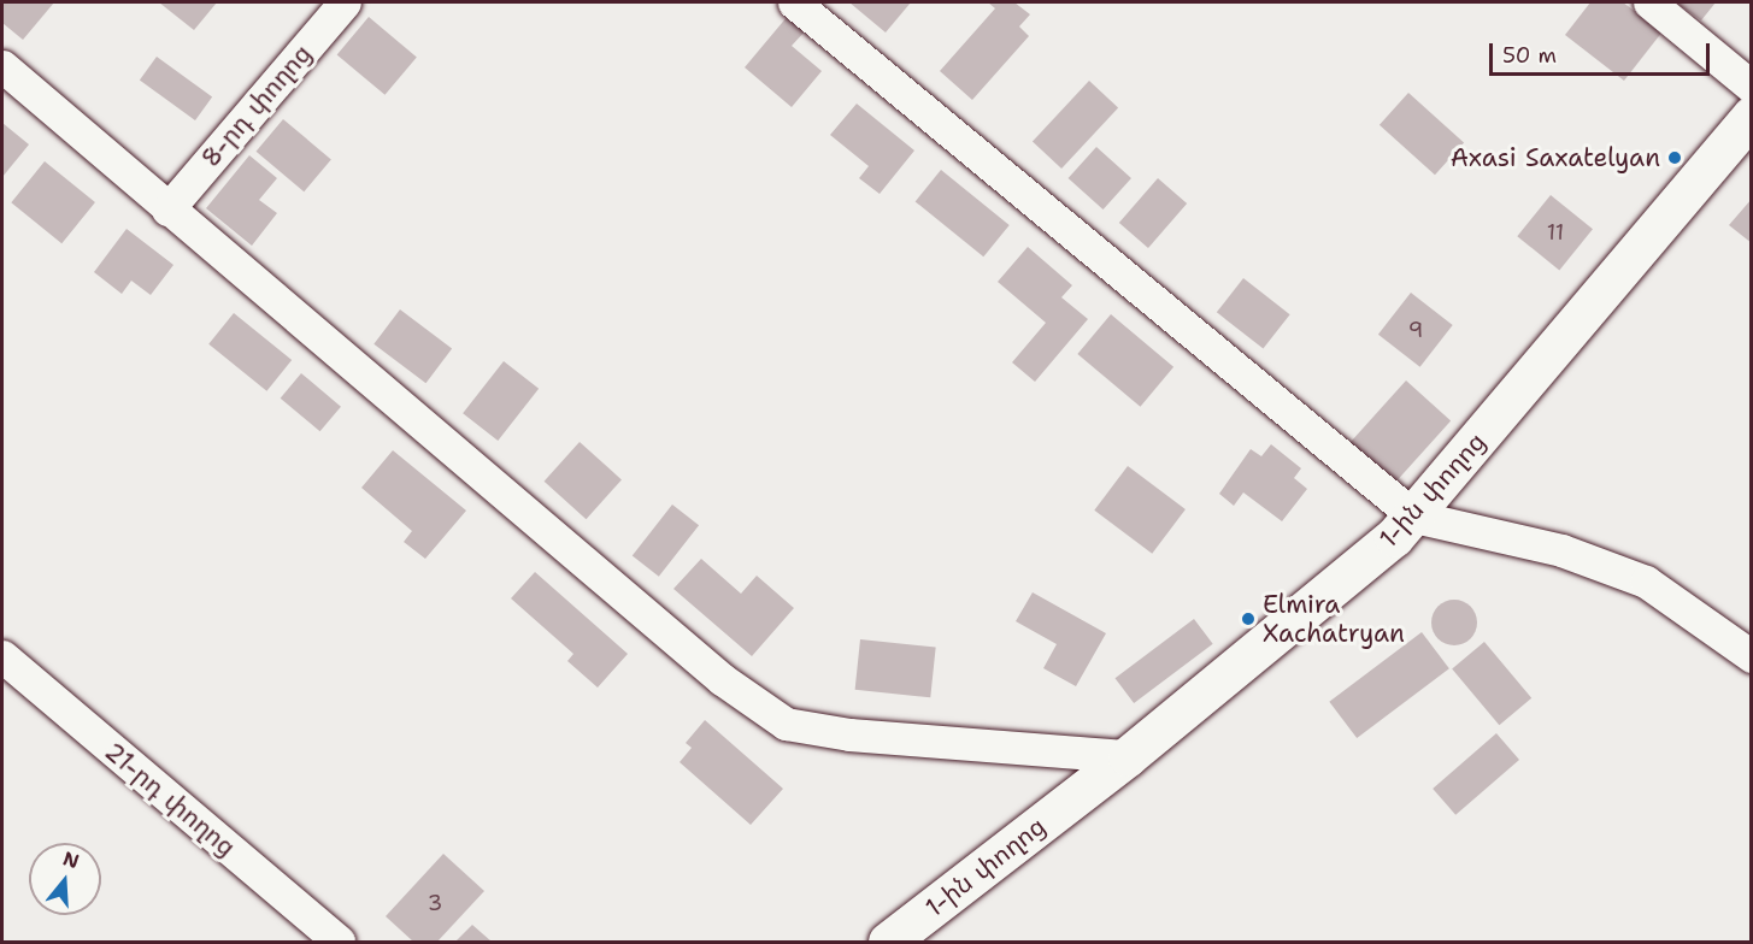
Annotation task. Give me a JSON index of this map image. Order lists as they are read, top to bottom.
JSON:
{
  "streets": {
    "main road": ["1-ին փողոց"],
    "street": ["8-րդ փողոց", "21-րդ փողոց"]
  },
  "places": ["Axasi Saxatelyan", "Elmira Xachatryan"],
  "house_numbers": ["11", "9", "3"],
  "scale_bar": "50 m",
  "north": "top"
}
